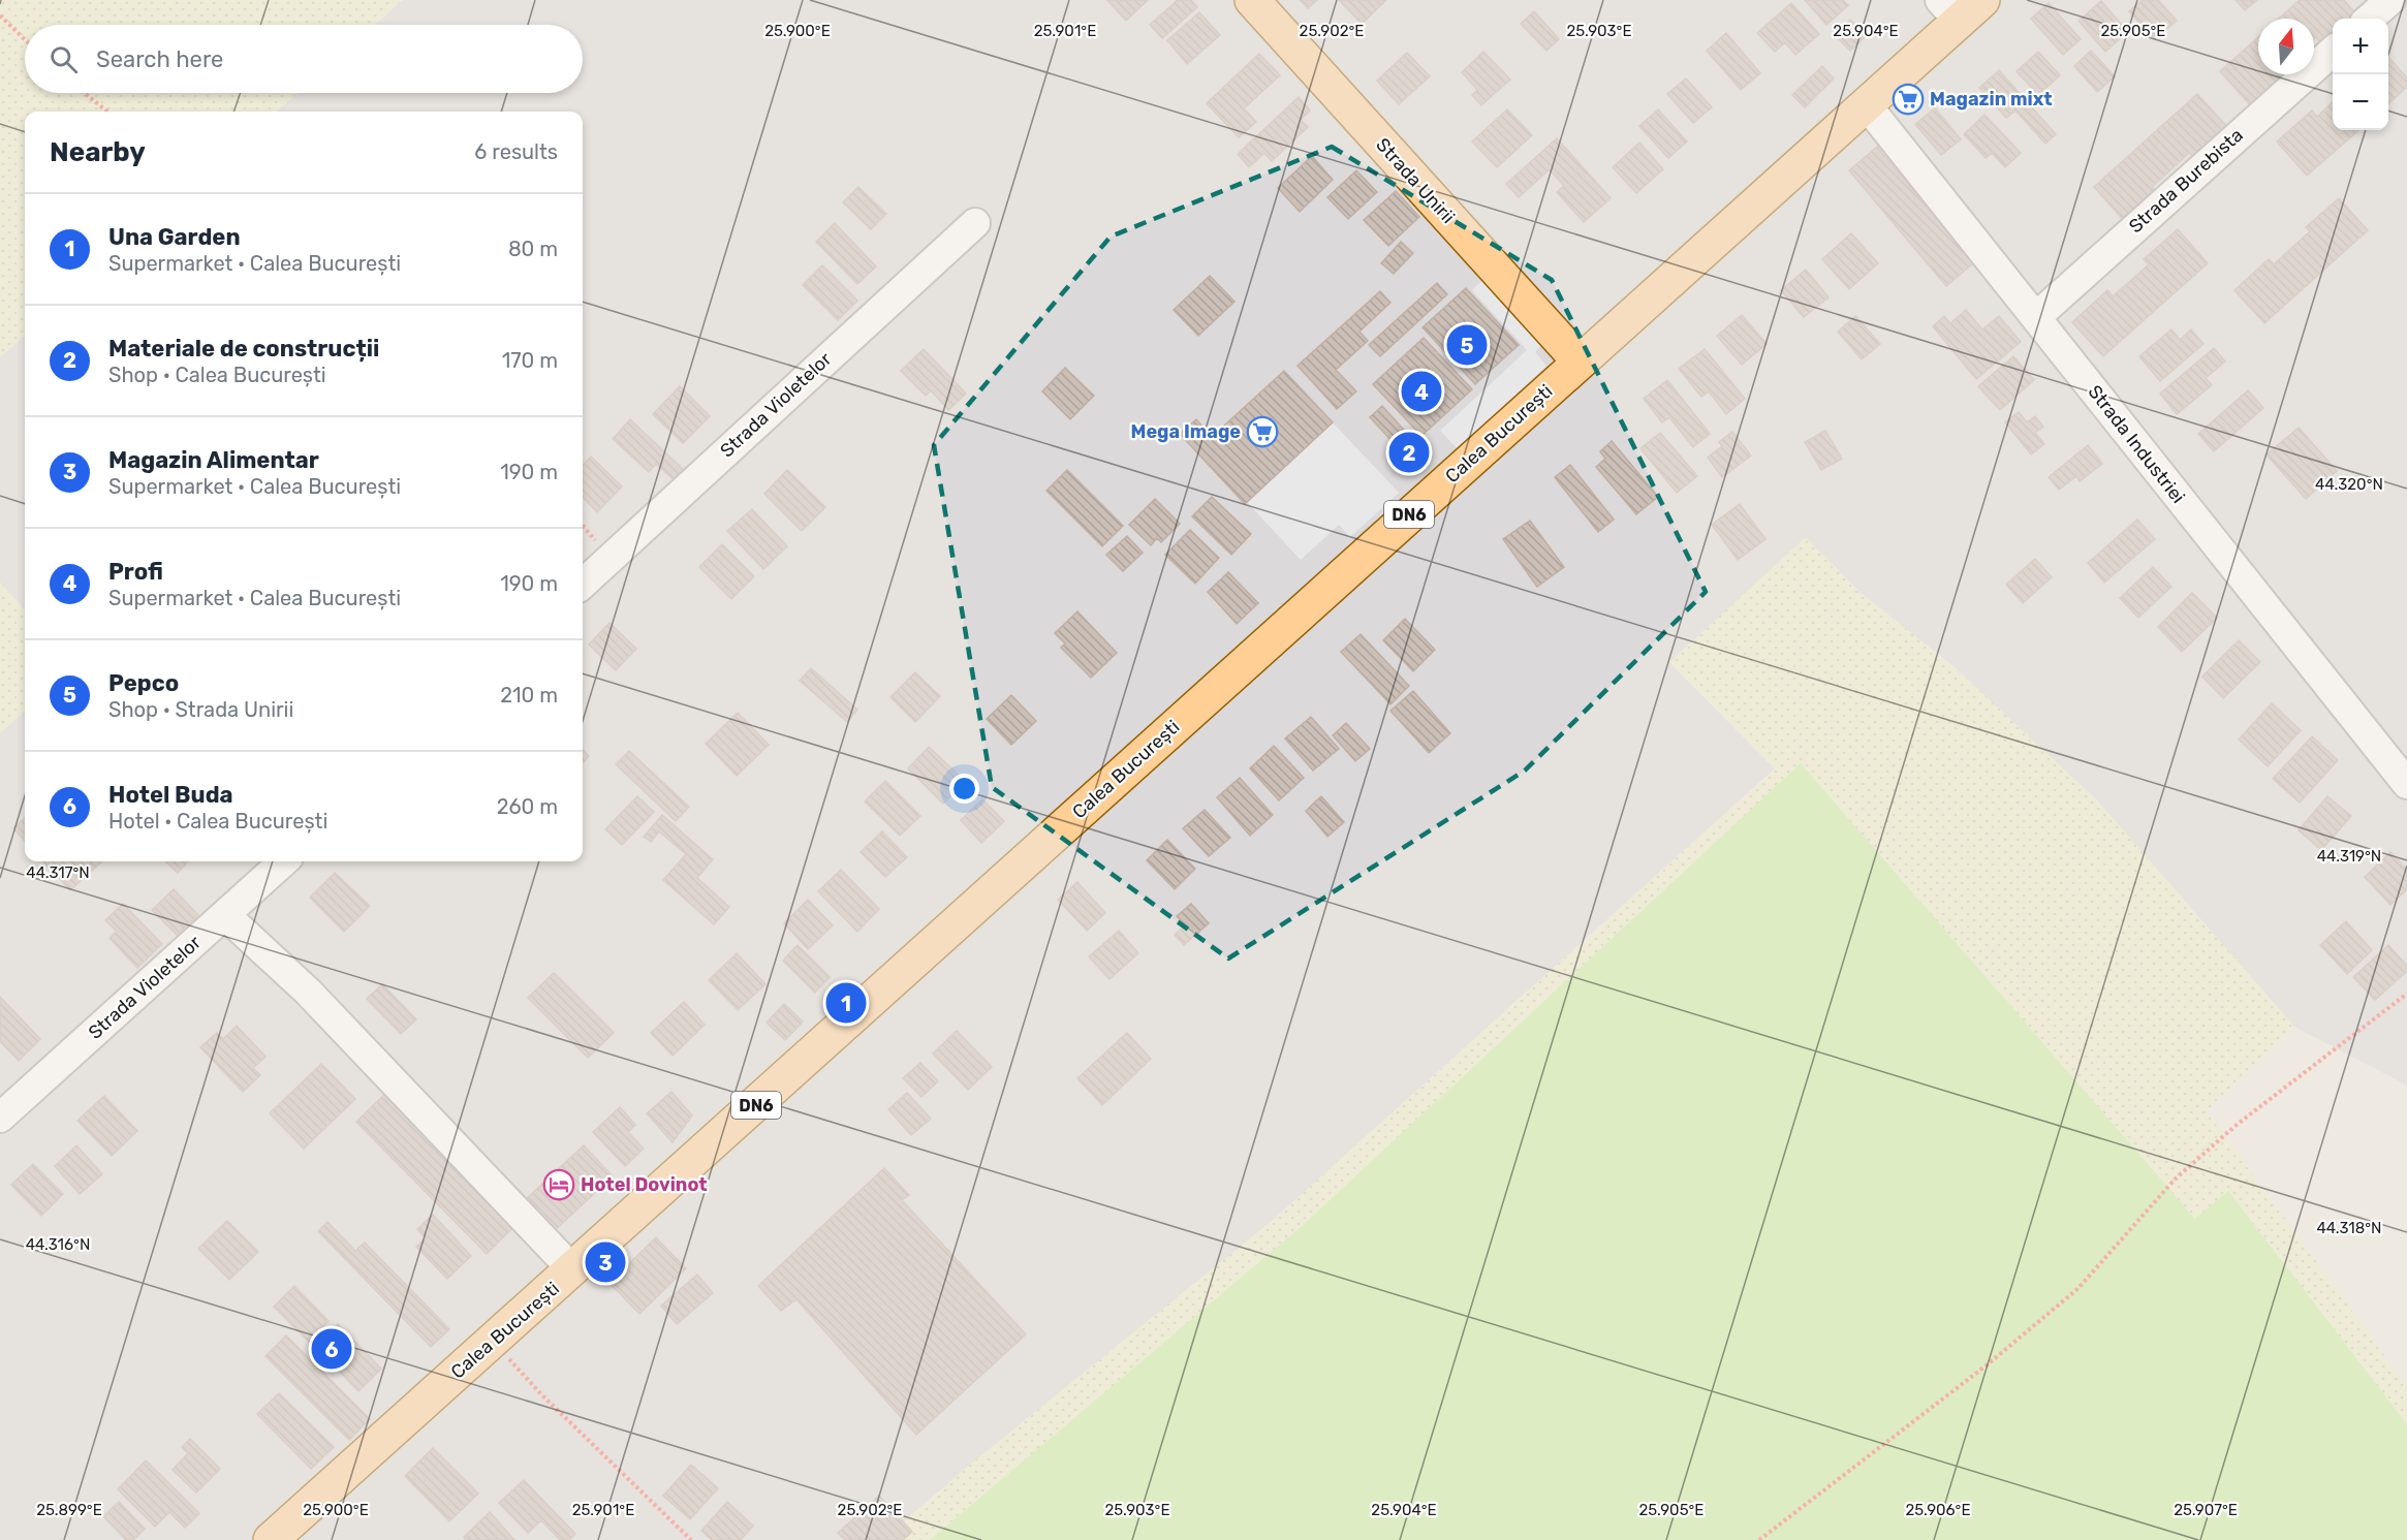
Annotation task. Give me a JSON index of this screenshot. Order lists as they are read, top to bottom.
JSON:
{
  "streets": {
    "main road": ["Strada Unirii", "Calea București", "DN6"],
    "street": ["Strada Burebista", "Strada Violetelor", "Strada Industriei"]
  },
  "crossings": [
    ["Strada Unirii", "Calea București"],
    ["Strada Burebista", "Strada Industriei"],
    ["Calea București", "Strada Industriei"]
  ],
  "places": {
    "supermarket": ["Magazin mixt", "Mega Image"],
    "hotel": ["Hotel Dovinot"]
  },
  "north": "top",
  "page": {
    "map_buttons": ["+", "−"],
    "search": "Search here",
    "heading": ["Nearby", "6 results"],
    "list": [
      {
        "mark": "1",
        "name": "Una Garden",
        "note": "Supermarket · Calea București",
        "value": "80 m"
      },
      {
        "mark": "2",
        "name": "Materiale de construcții",
        "note": "Shop · Calea București",
        "value": "170 m"
      },
      {
        "mark": "3",
        "name": "Magazin Alimentar",
        "note": "Supermarket · Calea București",
        "value": "190 m"
      },
      {
        "mark": "4",
        "name": "Profi",
        "note": "Supermarket · Calea București",
        "value": "190 m"
      },
      {
        "mark": "5",
        "name": "Pepco",
        "note": "Shop · Strada Unirii",
        "value": "210 m"
      },
      {
        "mark": "6",
        "name": "Hotel Buda",
        "note": "Hotel · Calea București",
        "value": "260 m"
      }
    ],
    "pins": [
      "5",
      "4",
      "2",
      "1",
      "3",
      "6"
    ]
  },
  "coordinates": [
    "25.900°E",
    "25.901°E",
    "25.902°E",
    "25.903°E",
    "25.904°E",
    "25.905°E",
    "44.320°N",
    "44.319°N",
    "44.317°N",
    "44.318°N",
    "44.316°N",
    "25.899°E",
    "25.906°E",
    "25.907°E"
  ]
}
